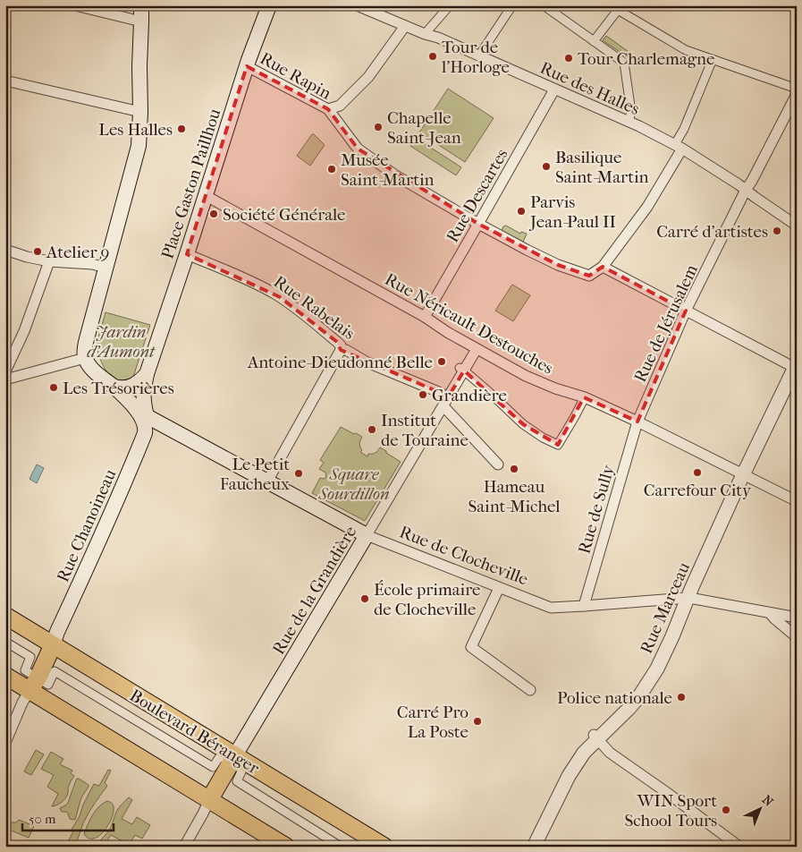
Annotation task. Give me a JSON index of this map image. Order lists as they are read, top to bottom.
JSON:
{
  "streets": {
    "main road": [
      "Place Gaston Paillhou",
      "Rue Chanoineau",
      "Rue de Clocheville",
      "Rue de la Grandière",
      "Boulevard Béranger"
    ],
    "street": [
      "Rue Rapin",
      "Rue des Halles",
      "Rue Descartes",
      "Rue Rabelais",
      "Rue Néricault Destouches",
      "Rue de Jérusalem",
      "Rue de Sully",
      "Rue Marceau"
    ]
  },
  "crossings": [
    ["Rue Rapin", "Place Gaston Paillhou"],
    ["Rue Rapin", "Rue Descartes"],
    ["Rue des Halles", "Rue Descartes"],
    ["Rue des Halles", "Rue de Jérusalem"],
    ["Place Gaston Paillhou", "Rue Rabelais"],
    ["Place Gaston Paillhou", "Rue Néricault Destouches"],
    ["Place Gaston Paillhou", "Rue Chanoineau"],
    ["Place Gaston Paillhou", "Rue de Clocheville"],
    ["Rue Descartes", "Rue Néricault Destouches"],
    ["Rue Rabelais", "Rue de la Grandière"],
    ["Rue Néricault Destouches", "Rue de Jérusalem"],
    ["Rue Néricault Destouches", "Rue de Sully"],
    ["Rue Néricault Destouches", "Rue de la Grandière"],
    ["Rue Néricault Destouches", "Rue Marceau"],
    ["Rue de Jérusalem", "Rue de Sully"],
    ["Rue de Sully", "Rue de Clocheville"],
    ["Rue Chanoineau", "Rue de Clocheville"],
    ["Rue Chanoineau", "Boulevard Béranger"],
    ["Rue de Clocheville", "Rue de la Grandière"],
    ["Rue de Clocheville", "Rue Marceau"],
    ["Rue de la Grandière", "Boulevard Béranger"]
  ],
  "parks": ["Jardin d'Aumont", "Square Sourdillon"],
  "places": [
    "Tour de l'Horloge",
    "Tour Charlemagne",
    "Chapelle Saint-Jean",
    "Les Halles",
    "Basilique Saint-Martin",
    "Musée Saint-Martin",
    "Parvis Jean-Paul II",
    "Société Générale",
    "Carré d'artistes",
    "Atelier 9",
    "Antoine-Dieudonné Belle",
    "Les Trésorières",
    "Grandière",
    "Institut de Touraine",
    "Hameau Saint-Michel",
    "Carrefour City",
    "Le Petit Faucheux",
    "École primaire de Clocheville",
    "Police nationale",
    "Carré Pro La Poste",
    "WIN Sport School Tours"
  ],
  "scale_bar": "50 m",
  "north": "top right"
}
